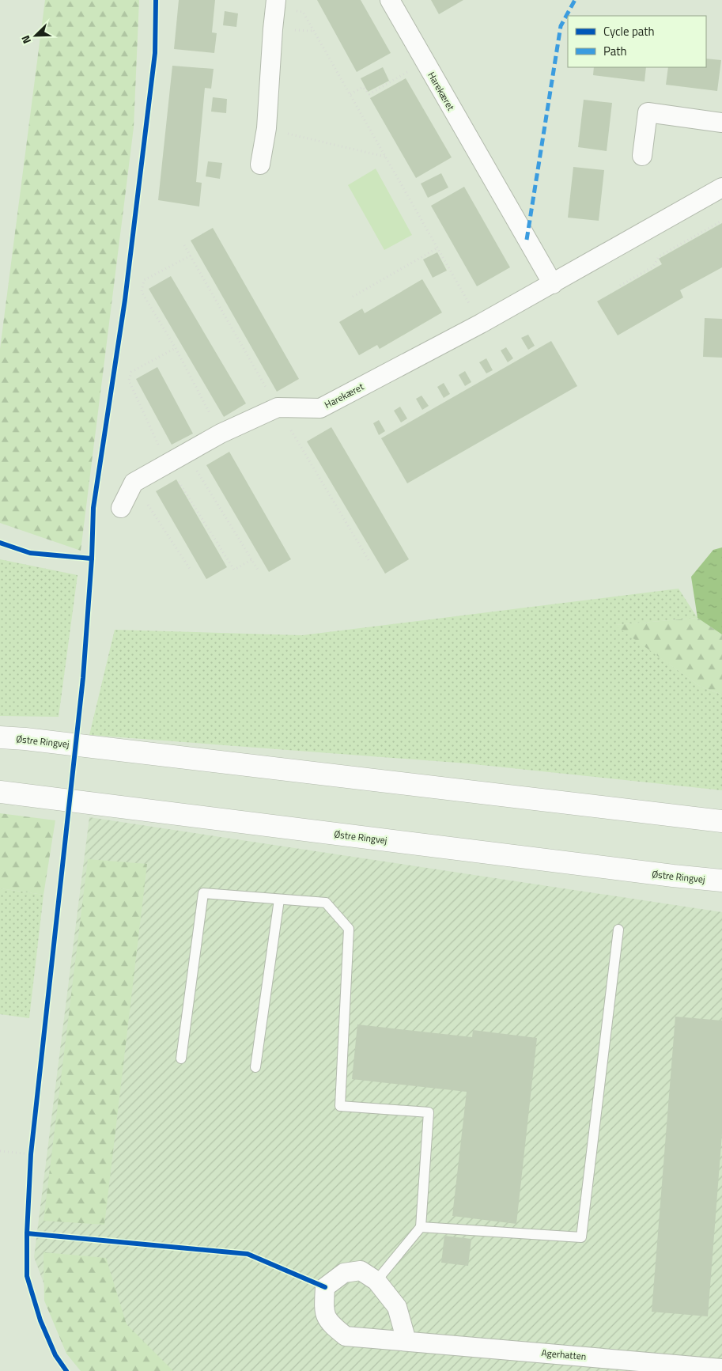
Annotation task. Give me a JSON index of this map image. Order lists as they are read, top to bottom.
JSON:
{
  "streets": {
    "main road": ["Østre Ringvej"],
    "street": ["Harekæret", "Agerhatten"]
  },
  "legend": ["Cycle path", "Path"],
  "north": "bottom left"
}
